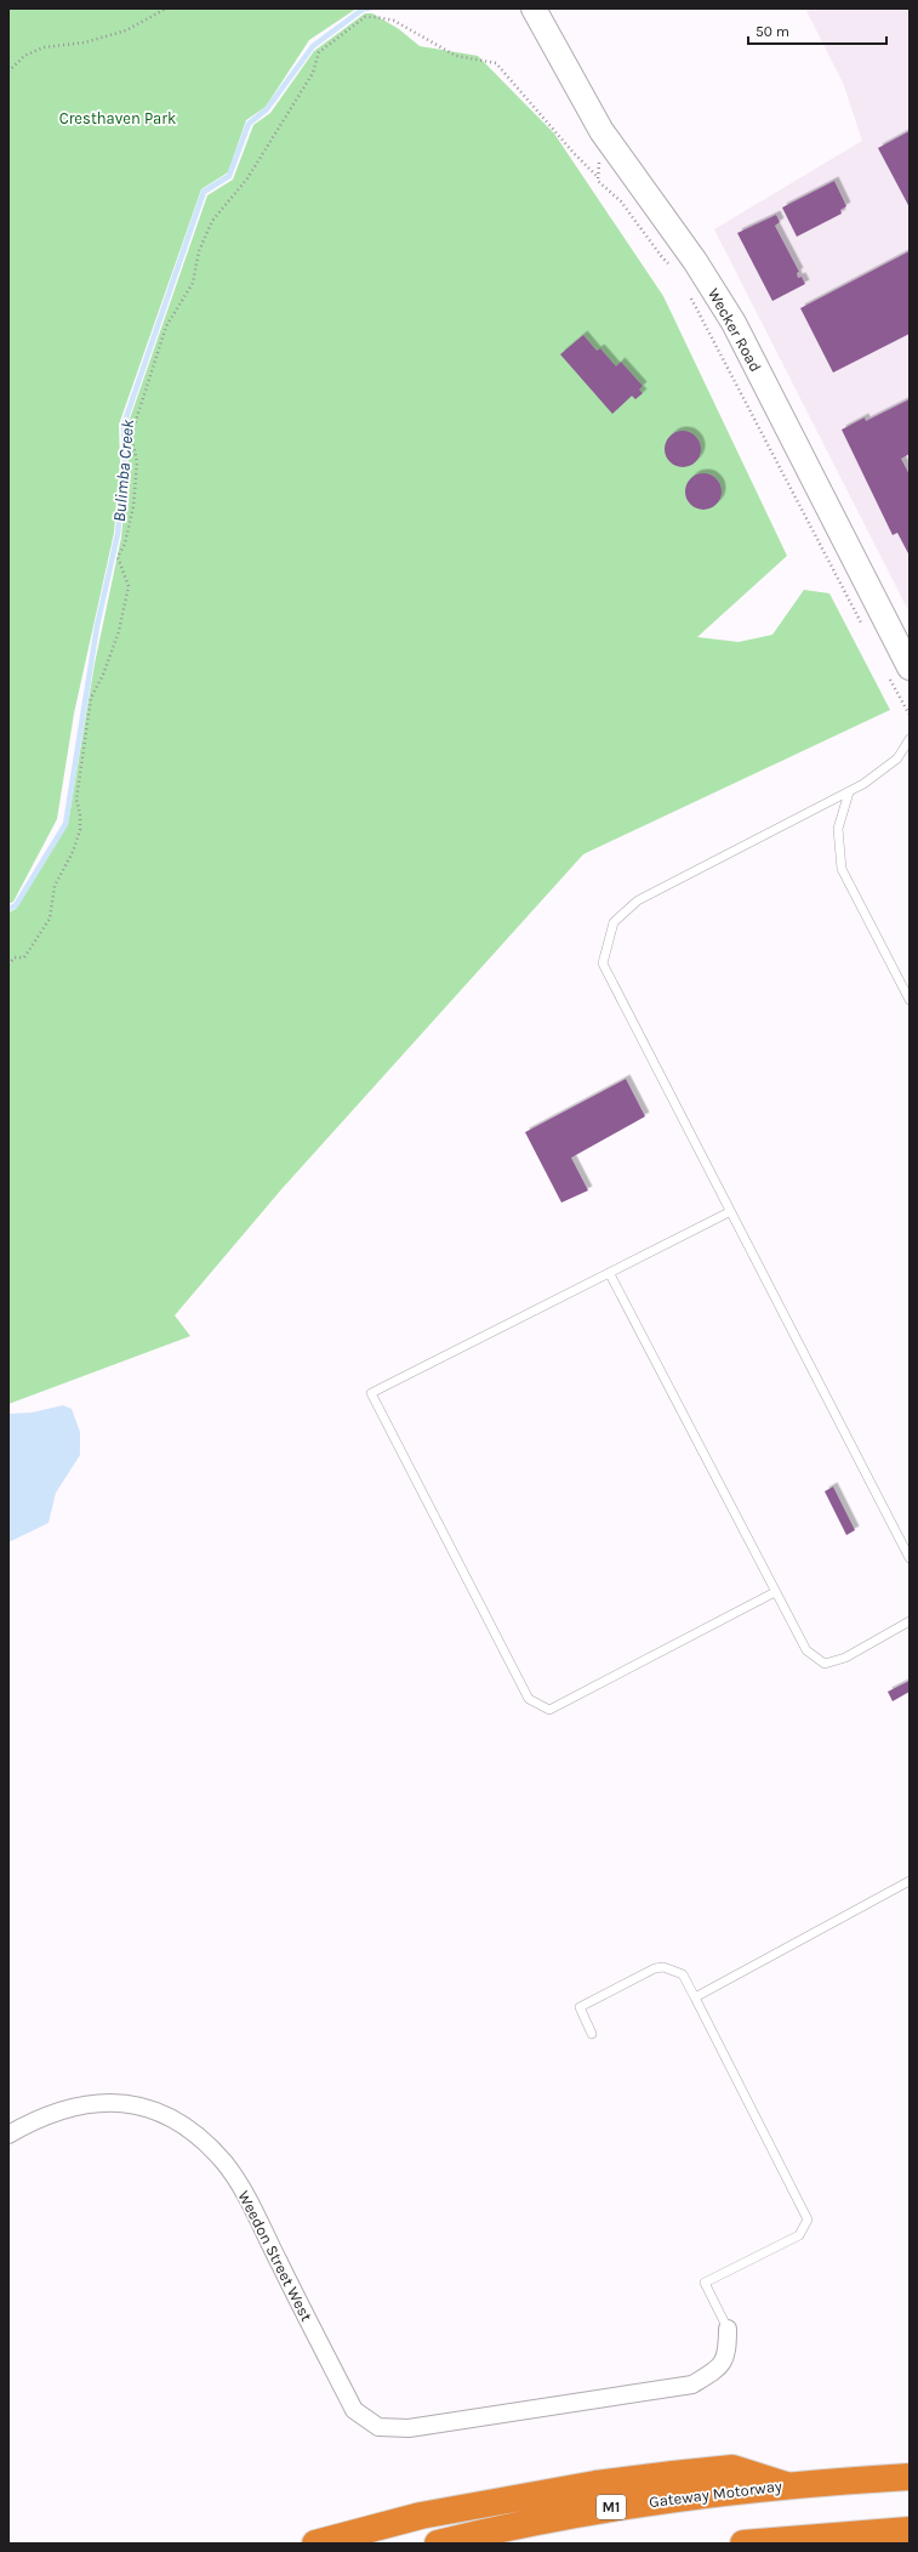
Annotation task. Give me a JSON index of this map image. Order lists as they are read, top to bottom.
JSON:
{
  "streets": {
    "highway": ["Gateway Motorway", "M1"],
    "street": ["Wecker Road", "Weedon Street West"]
  },
  "water": ["Bulimba Creek"],
  "parks": ["Cresthaven Park"],
  "scale_bar": "50 m"
}
